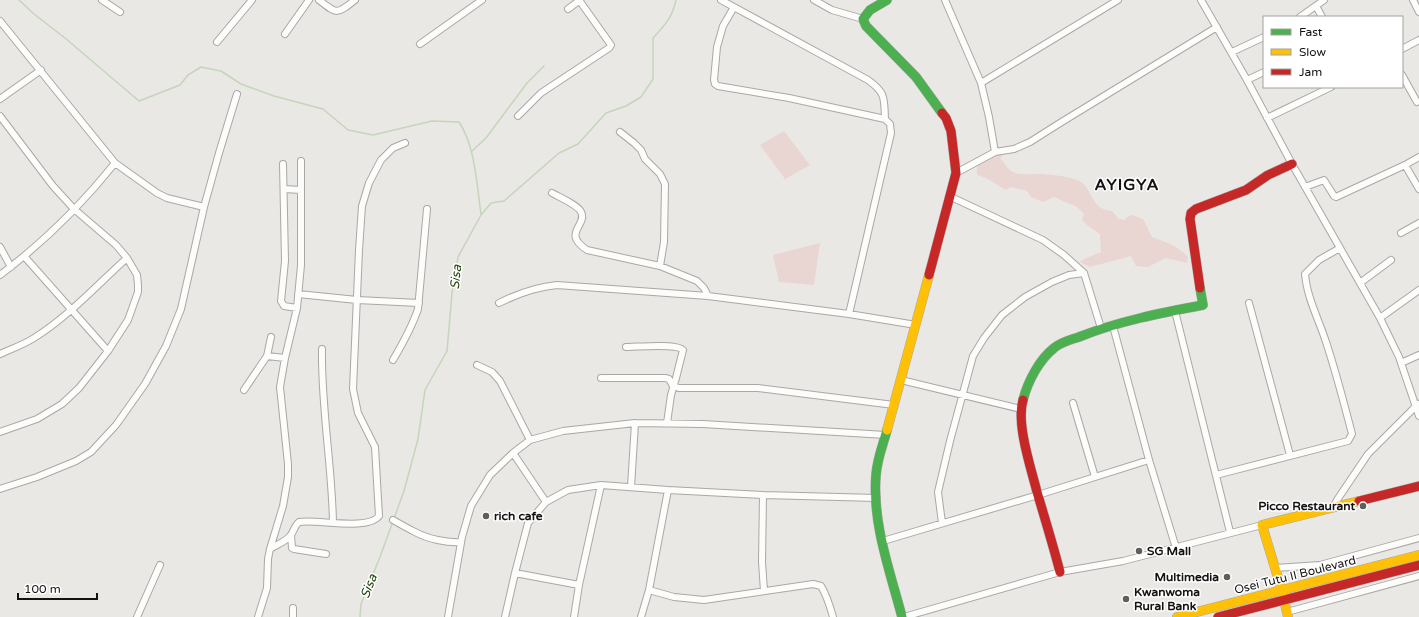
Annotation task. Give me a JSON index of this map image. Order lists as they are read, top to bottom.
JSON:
{
  "streets": {
    "main road": ["Osei Tutu II Boulevard"]
  },
  "districts": ["AYIGYA"],
  "water": ["Sisa"],
  "places": [
    "Picco Restaurant",
    "rich cafe",
    "SG Mall",
    "Multimedia",
    "Kwanwoma Rural Bank"
  ],
  "legend": ["Fast", "Slow", "Jam"],
  "scale_bar": "100 m"
}
